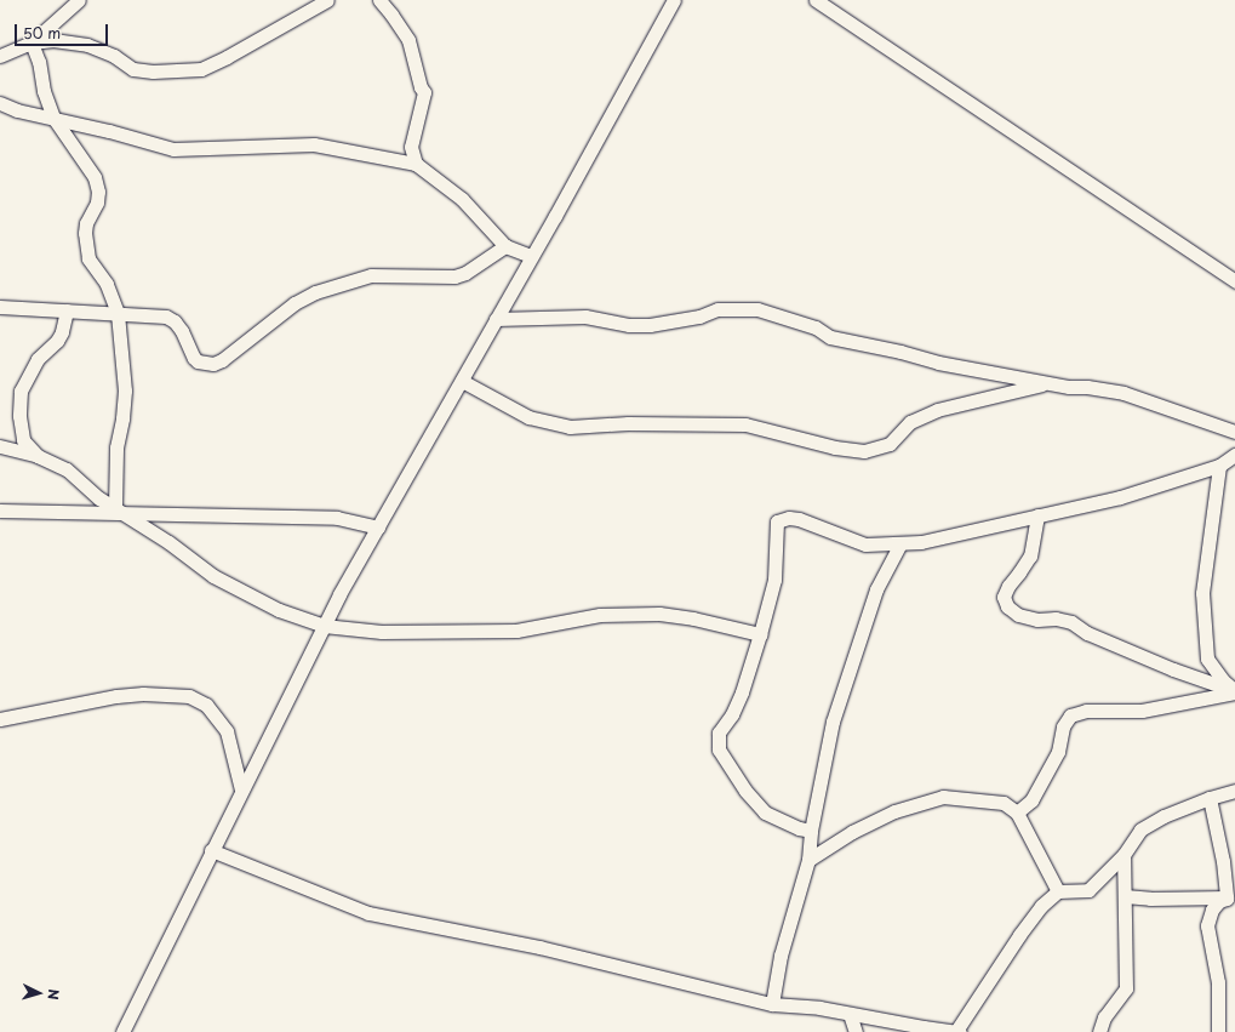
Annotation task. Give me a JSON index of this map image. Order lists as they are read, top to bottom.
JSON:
{
  "scale_bar": "50 m",
  "north": "right"
}
